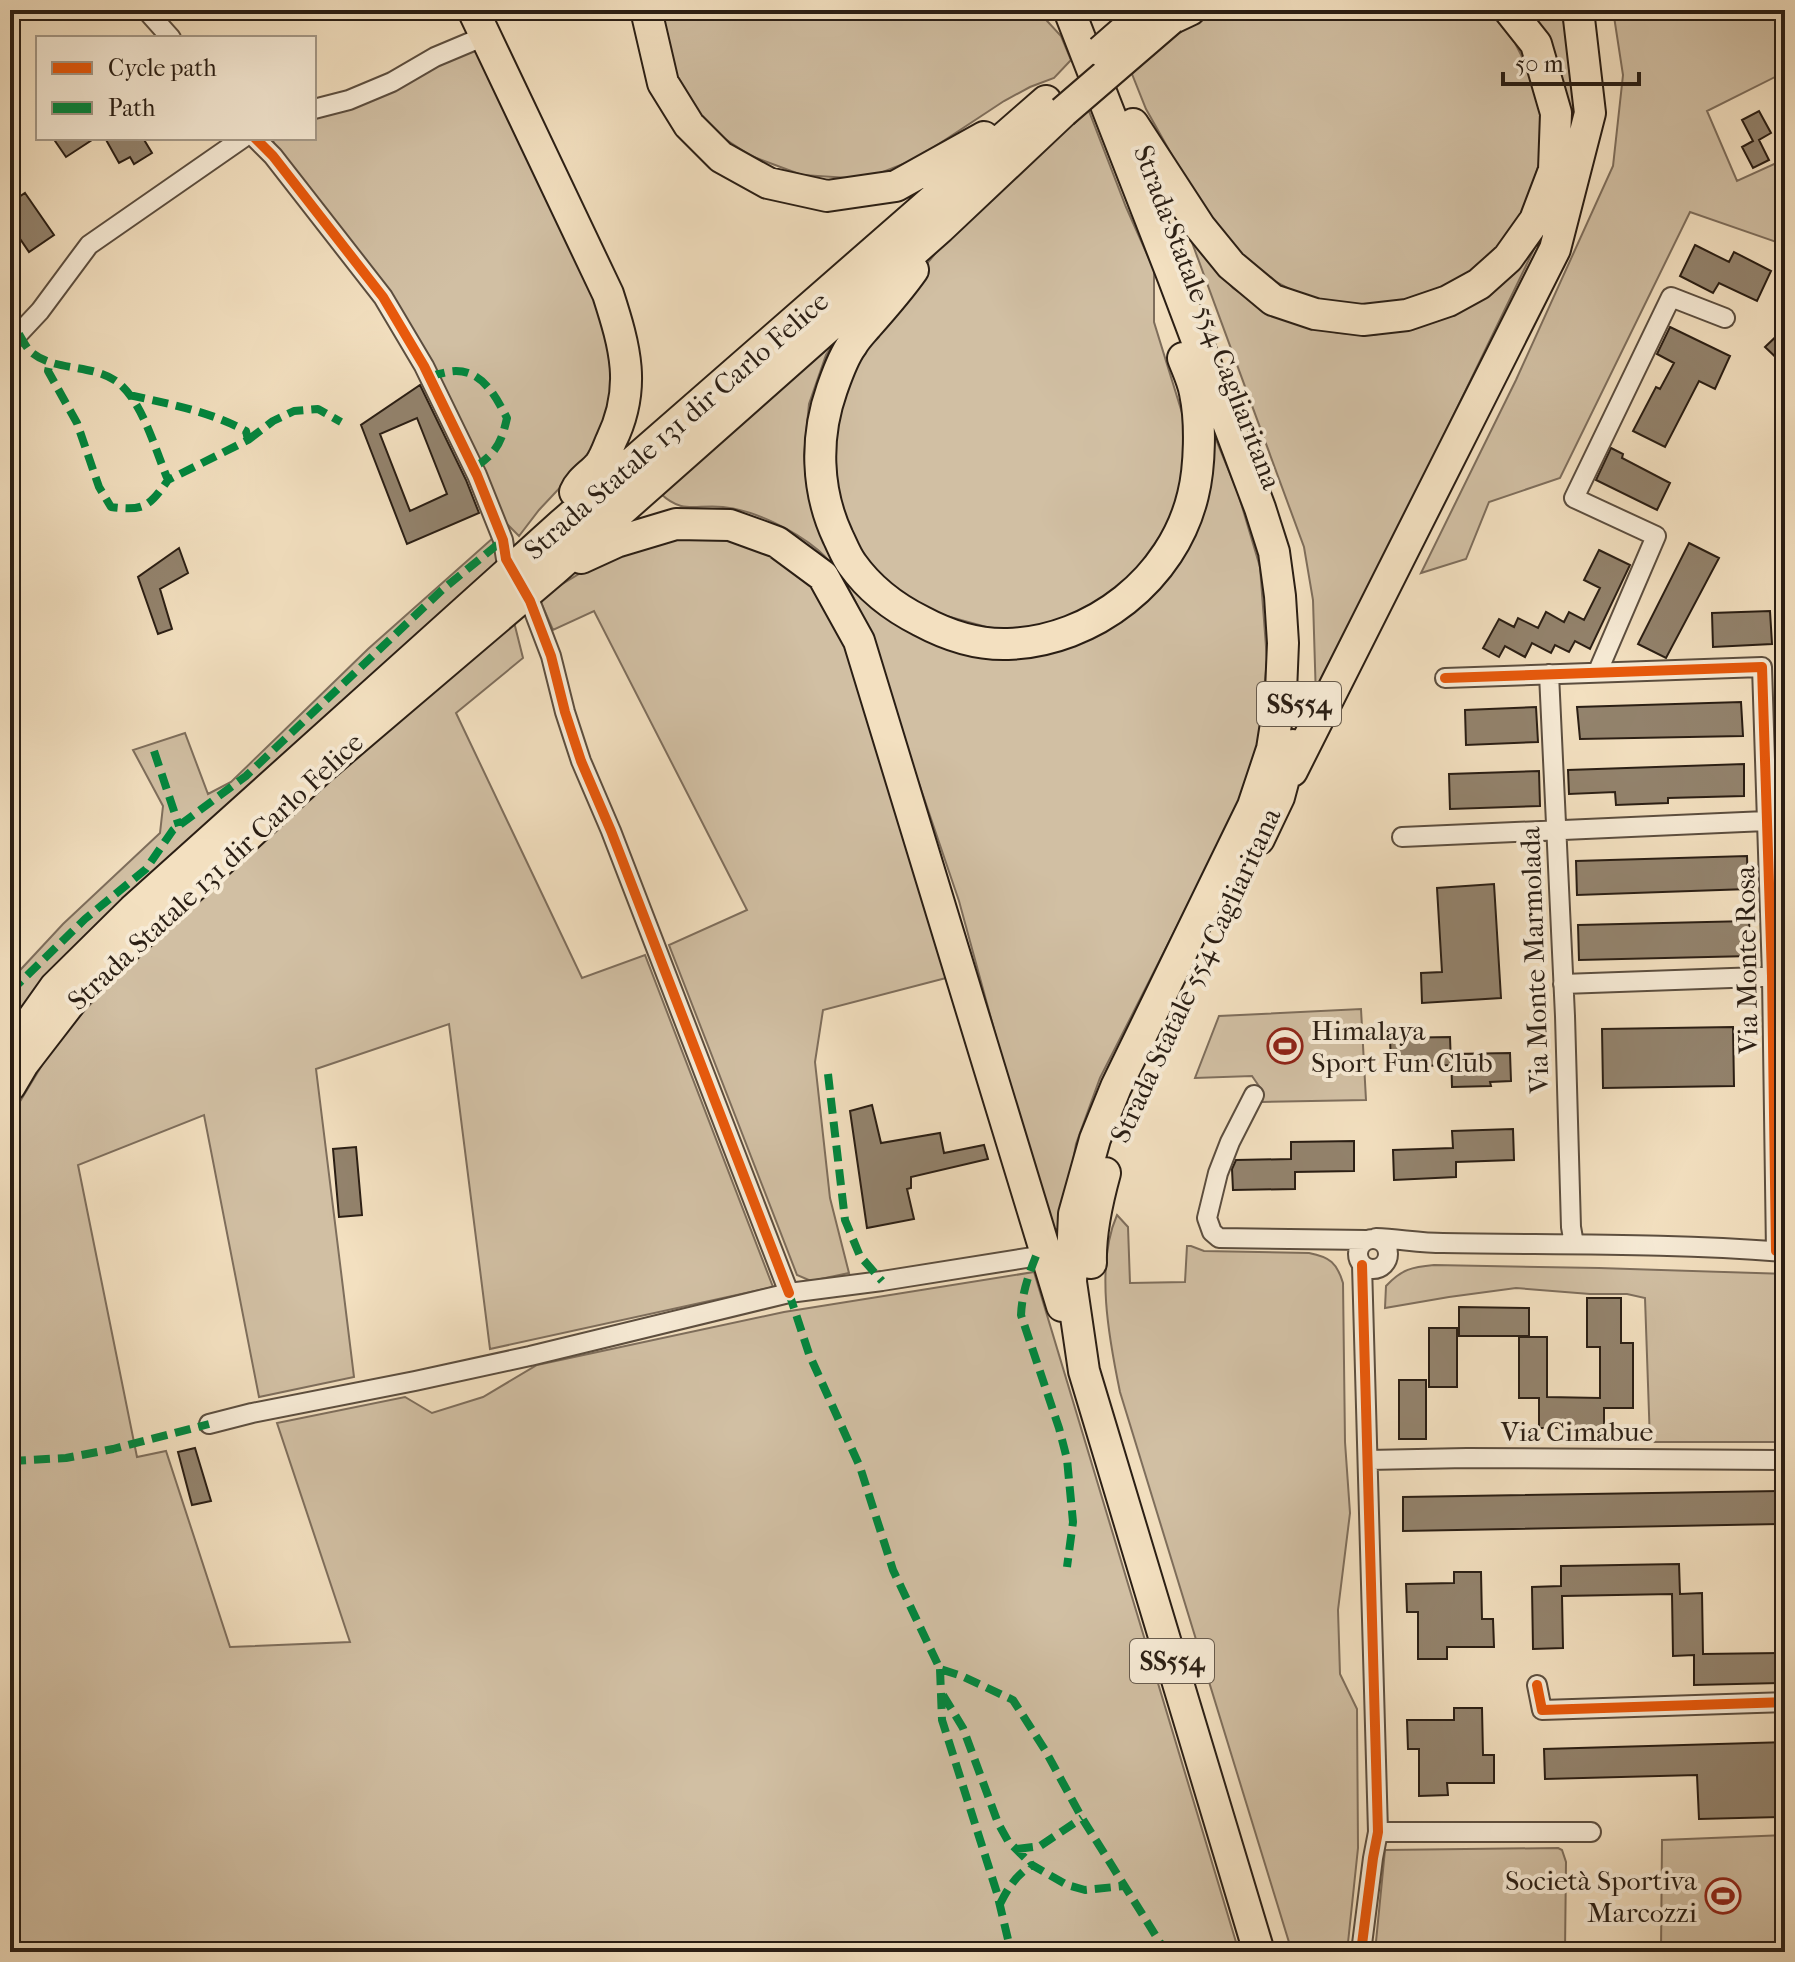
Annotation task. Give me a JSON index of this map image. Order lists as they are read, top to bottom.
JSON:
{
  "streets": {
    "highway": ["Strada Statale 554 Cagliaritana", "Strada Statale 131 dir Carlo Felice", "SS554"],
    "street": ["Via Monte Marmolada", "Via Monte Rosa", "Via Cimabue"]
  },
  "crossings": [
    ["Strada Statale 554 Cagliaritana", "SS554"]
  ],
  "places": {
    "sports": ["Himalaya Sport Fun Club", "Società Sportiva Marcozzi"]
  },
  "legend": ["Cycle path", "Path"],
  "scale_bar": "50 m"
}
